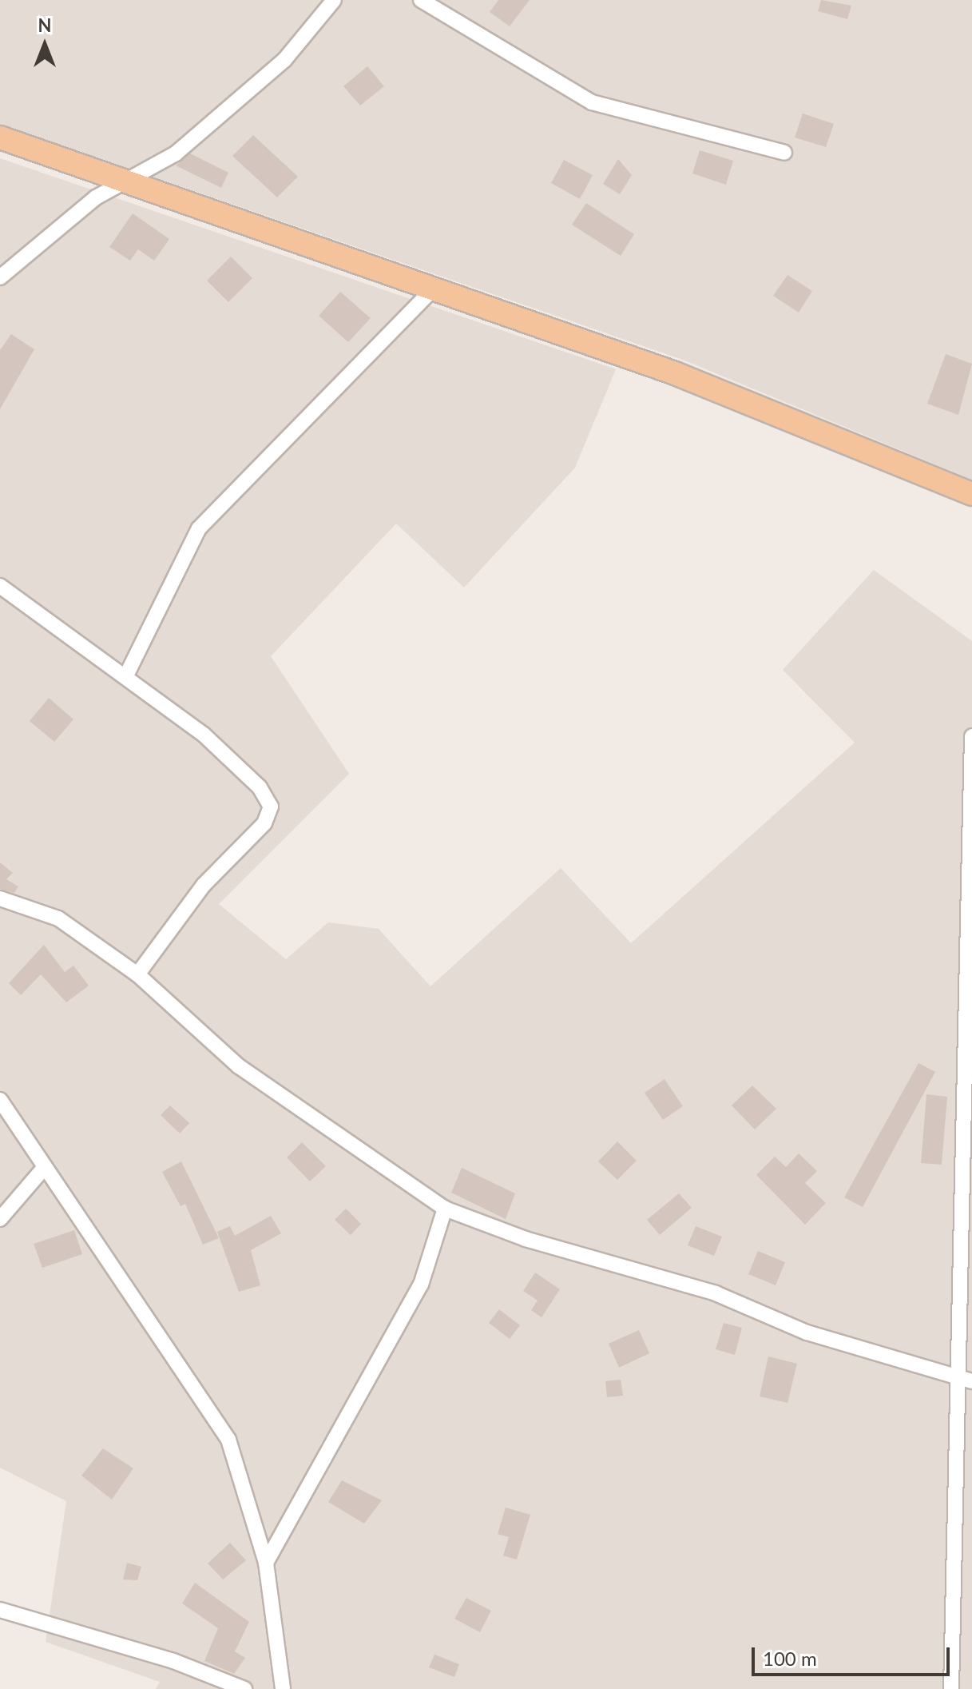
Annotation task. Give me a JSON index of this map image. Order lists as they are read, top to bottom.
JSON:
{
  "scale_bar": "100 m",
  "north": "top"
}
